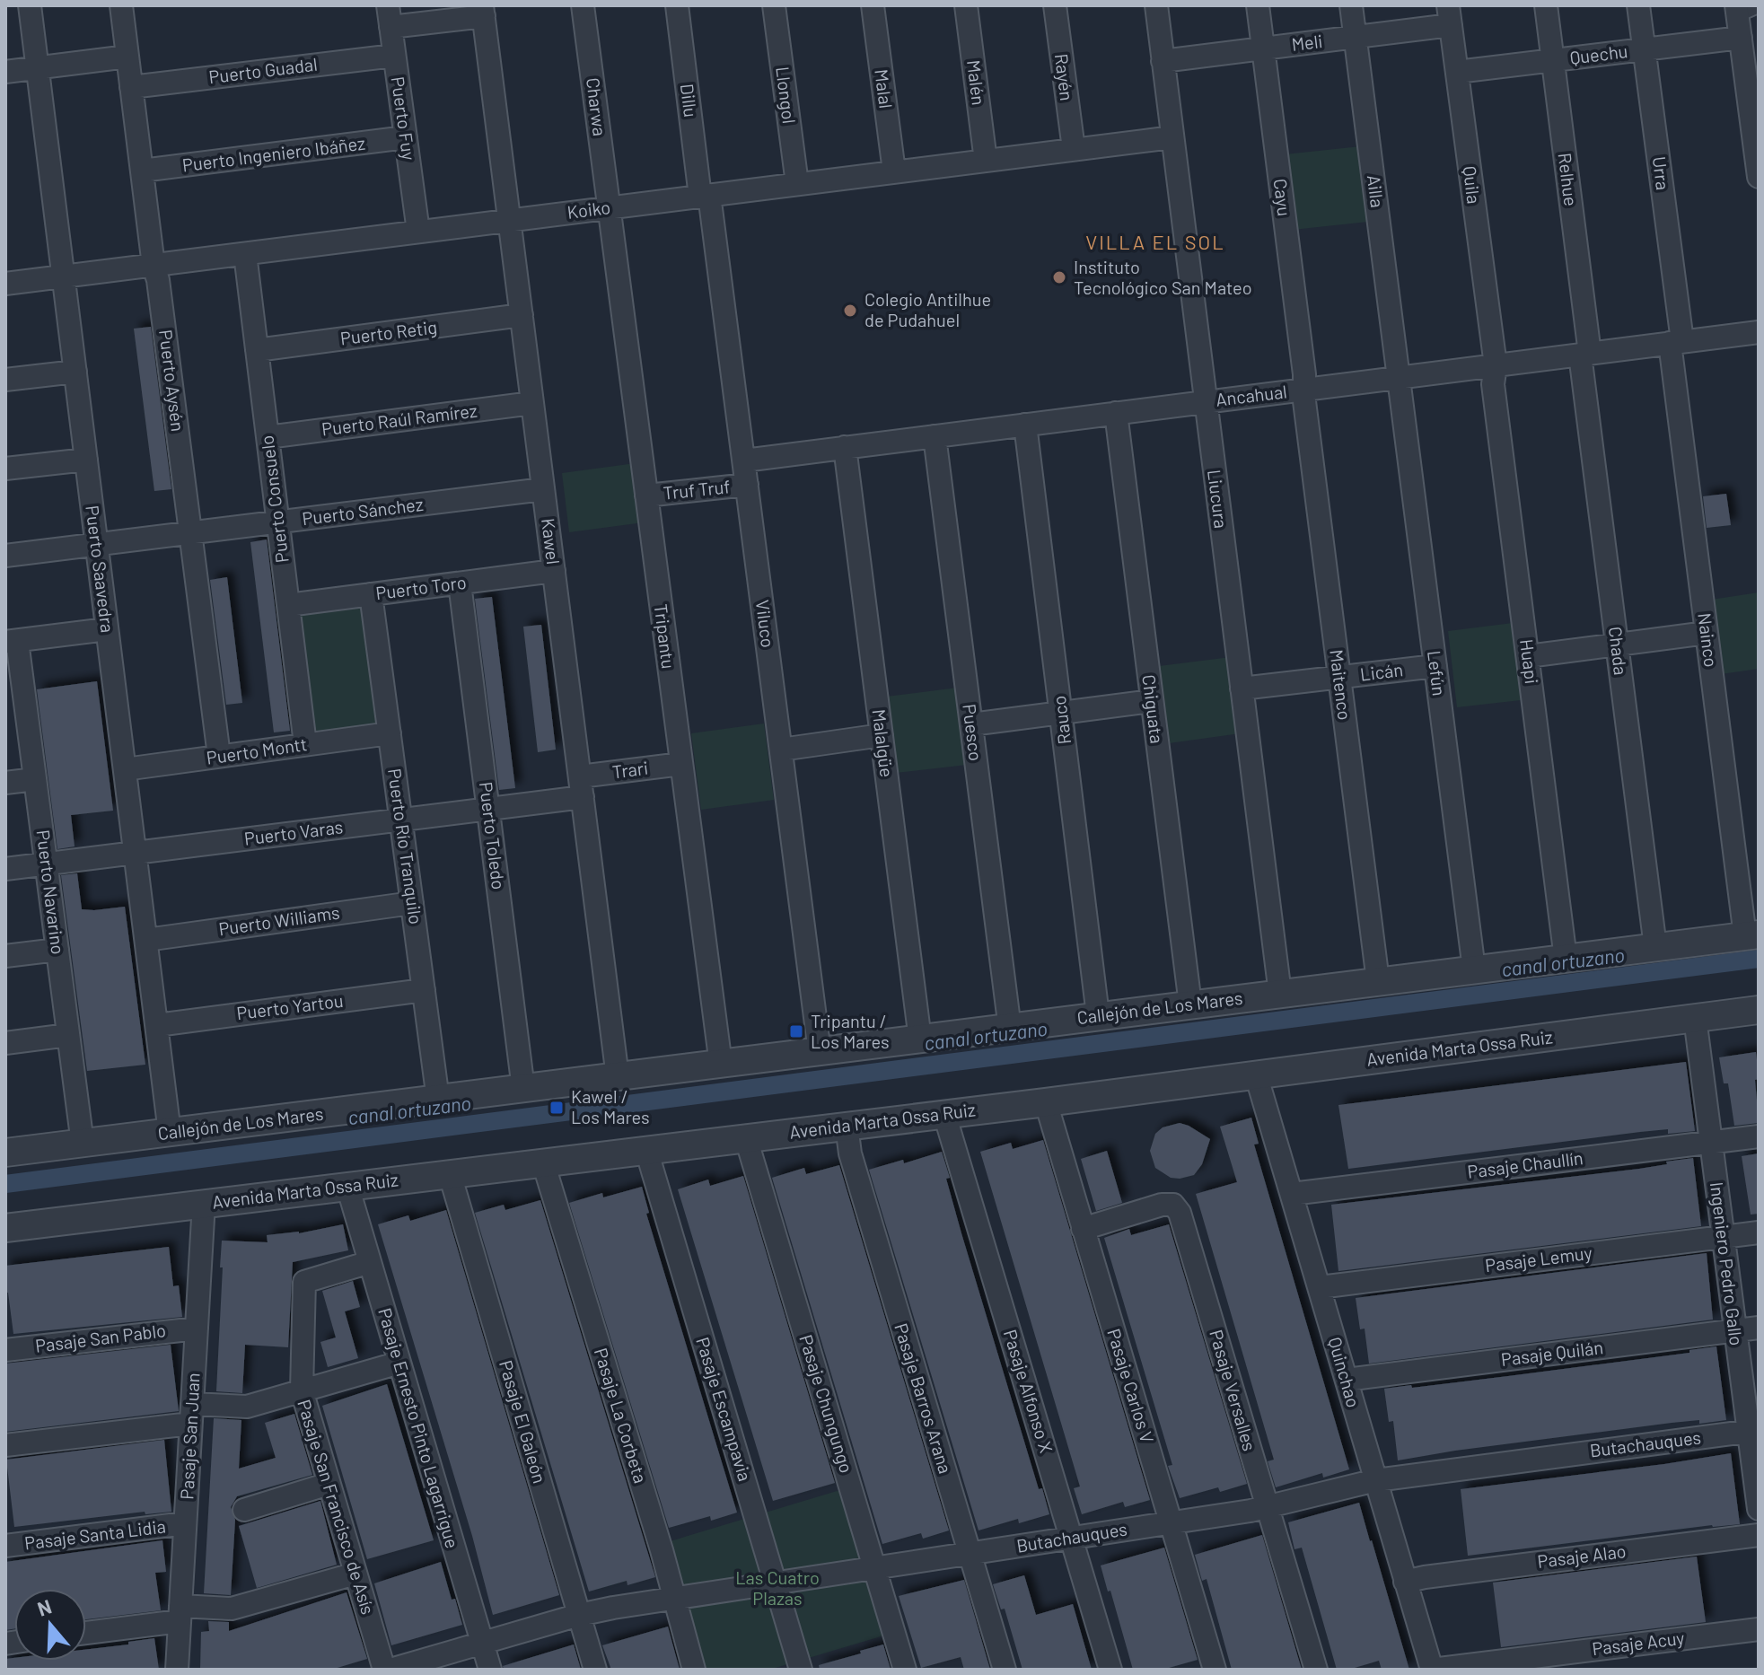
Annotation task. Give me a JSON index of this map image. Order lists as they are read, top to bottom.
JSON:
{
  "streets": {
    "street": [
      "Meli",
      "Quechu",
      "Puerto Guadal",
      "Rayén",
      "Malén",
      "Malal",
      "Llongol",
      "Dillu",
      "Charwa",
      "Puerto Fuy",
      "Puerto Ingeniero Ibáñez",
      "Urra",
      "Relhue",
      "Quila",
      "Ailla",
      "Cayu",
      "Koiko",
      "Puerto Retig",
      "Puerto Aysén",
      "Ancahual",
      "Puerto Raúl Ramírez",
      "Truf Truf",
      "Puerto Consuelo",
      "Liucura",
      "Puerto Sánchez",
      "Kawel",
      "Puerto Saavedra",
      "Puerto Toro",
      "Viluco",
      "Tripantu",
      "Nainco",
      "Chada",
      "Huapi",
      "Licán",
      "Lefún",
      "Maitenco",
      "Chiguata",
      "Rauco",
      "Puesco",
      "Malalgüe",
      "Puerto Montt",
      "Trari",
      "Puerto Varas",
      "Puerto Toledo",
      "Puerto Río Tranquilo",
      "Puerto Navarino",
      "Puerto Williams",
      "Puerto Yartou",
      "Callejón de Los Mares",
      "Avenida Marta Ossa Ruiz",
      "Pasaje Chaullín",
      "Pasaje Lemuy",
      "Ingeniero Pedro Gallo",
      "Pasaje San Pablo",
      "Pasaje Quilán",
      "Quinchao",
      "Pasaje Carlos V",
      "Pasaje Versalles",
      "Pasaje Alfonso X",
      "Pasaje Barros Arana",
      "Pasaje Chungungo",
      "Pasaje Escampavia",
      "Pasaje La Corbeta",
      "Pasaje El Galeón",
      "Pasaje Ernesto Pinto Lagarrigue",
      "Pasaje San Juan",
      "Butachauques",
      "Pasaje San Francisco de Asís",
      "Pasaje Santa Lidia",
      "Pasaje Alao",
      "Pasaje Acuy"
    ]
  },
  "crossings": [
    ["Meli", "Quila"],
    ["Meli", "Ailla"],
    ["Meli", "Cayu"],
    ["Meli", "Liucura"],
    ["Quechu", "Urra"],
    ["Quechu", "Relhue"],
    ["Quechu", "Quila"],
    ["Puerto Guadal", "Puerto Fuy"],
    ["Puerto Guadal", "Puerto Aysén"],
    ["Rayén", "Koiko"],
    ["Malén", "Koiko"],
    ["Malal", "Koiko"],
    ["Llongol", "Koiko"],
    ["Dillu", "Koiko"],
    ["Dillu", "Viluco"],
    ["Charwa", "Koiko"],
    ["Charwa", "Tripantu"],
    ["Puerto Fuy", "Puerto Ingeniero Ibáñez"],
    ["Puerto Fuy", "Koiko"],
    ["Puerto Ingeniero Ibáñez", "Puerto Aysén"],
    ["Urra", "Ancahual"],
    ["Urra", "Nainco"],
    ["Relhue", "Ancahual"],
    ["Relhue", "Chada"],
    ["Quila", "Ancahual"],
    ["Quila", "Huapi"],
    ["Ailla", "Ancahual"],
    ["Ailla", "Lefún"],
    ["Cayu", "Ancahual"],
    ["Cayu", "Maitenco"],
    ["Koiko", "Puerto Aysén"],
    ["Koiko", "Puerto Consuelo"],
    ["Koiko", "Liucura"],
    ["Koiko", "Kawel"],
    ["Koiko", "Puerto Saavedra"],
    ["Koiko", "Viluco"],
    ["Koiko", "Tripantu"],
    ["Puerto Retig", "Puerto Consuelo"],
    ["Puerto Retig", "Kawel"],
    ["Puerto Aysén", "Puerto Sánchez"],
    ["Puerto Aysén", "Puerto Montt"],
    ["Ancahual", "Liucura"],
    ["Ancahual", "Viluco"],
    ["Ancahual", "Nainco"],
    ["Ancahual", "Chada"],
    ["Ancahual", "Huapi"],
    ["Ancahual", "Lefún"],
    ["Ancahual", "Maitenco"],
    ["Ancahual", "Chiguata"],
    ["Ancahual", "Rauco"],
    ["Ancahual", "Puesco"],
    ["Ancahual", "Malalgüe"],
    ["Puerto Raúl Ramírez", "Puerto Consuelo"],
    ["Puerto Raúl Ramírez", "Kawel"],
    ["Truf Truf", "Viluco"],
    ["Truf Truf", "Tripantu"],
    ["Puerto Consuelo", "Puerto Sánchez"],
    ["Puerto Consuelo", "Puerto Toro"],
    ["Puerto Consuelo", "Puerto Montt"],
    ["Liucura", "Licán"],
    ["Liucura", "Callejón de Los Mares"],
    ["Puerto Sánchez", "Kawel"],
    ["Puerto Sánchez", "Puerto Saavedra"],
    ["Kawel", "Puerto Toro"],
    ["Kawel", "Trari"],
    ["Kawel", "Puerto Varas"],
    ["Kawel", "Callejón de Los Mares"],
    ["Puerto Saavedra", "Puerto Montt"],
    ["Puerto Saavedra", "Puerto Varas"],
    ["Puerto Saavedra", "Puerto Williams"],
    ["Puerto Saavedra", "Puerto Yartou"],
    ["Puerto Saavedra", "Callejón de Los Mares"],
    ["Puerto Toro", "Puerto Toledo"],
    ["Puerto Toro", "Puerto Río Tranquilo"],
    ["Viluco", "Callejón de Los Mares"],
    ["Tripantu", "Trari"],
    ["Tripantu", "Callejón de Los Mares"],
    ["Nainco", "Callejón de Los Mares"],
    ["Chada", "Callejón de Los Mares"],
    ["Huapi", "Callejón de Los Mares"],
    ["Licán", "Lefún"],
    ["Licán", "Maitenco"],
    ["Lefún", "Callejón de Los Mares"],
    ["Maitenco", "Callejón de Los Mares"],
    ["Chiguata", "Callejón de Los Mares"],
    ["Rauco", "Callejón de Los Mares"],
    ["Puesco", "Callejón de Los Mares"],
    ["Malalgüe", "Callejón de Los Mares"],
    ["Puerto Montt", "Puerto Río Tranquilo"],
    ["Trari", "Puerto Varas"],
    ["Puerto Varas", "Puerto Toledo"],
    ["Puerto Varas", "Puerto Río Tranquilo"],
    ["Puerto Varas", "Puerto Navarino"],
    ["Puerto Toledo", "Callejón de Los Mares"],
    ["Puerto Río Tranquilo", "Puerto Williams"],
    ["Puerto Río Tranquilo", "Puerto Yartou"],
    ["Puerto Río Tranquilo", "Callejón de Los Mares"],
    ["Puerto Navarino", "Callejón de Los Mares"],
    ["Avenida Marta Ossa Ruiz", "Ingeniero Pedro Gallo"],
    ["Avenida Marta Ossa Ruiz", "Quinchao"],
    ["Avenida Marta Ossa Ruiz", "Pasaje Carlos V"],
    ["Avenida Marta Ossa Ruiz", "Pasaje Alfonso X"],
    ["Avenida Marta Ossa Ruiz", "Pasaje Barros Arana"],
    ["Avenida Marta Ossa Ruiz", "Pasaje Chungungo"],
    ["Avenida Marta Ossa Ruiz", "Pasaje Escampavia"],
    ["Avenida Marta Ossa Ruiz", "Pasaje La Corbeta"],
    ["Avenida Marta Ossa Ruiz", "Pasaje El Galeón"],
    ["Avenida Marta Ossa Ruiz", "Pasaje Ernesto Pinto Lagarrigue"],
    ["Avenida Marta Ossa Ruiz", "Pasaje San Juan"],
    ["Pasaje Chaullín", "Ingeniero Pedro Gallo"],
    ["Pasaje Chaullín", "Quinchao"],
    ["Pasaje Lemuy", "Ingeniero Pedro Gallo"],
    ["Pasaje Lemuy", "Quinchao"],
    ["Ingeniero Pedro Gallo", "Pasaje Quilán"],
    ["Ingeniero Pedro Gallo", "Butachauques"],
    ["Pasaje San Pablo", "Pasaje San Juan"],
    ["Pasaje Quilán", "Quinchao"],
    ["Quinchao", "Butachauques"],
    ["Quinchao", "Pasaje Alao"],
    ["Quinchao", "Pasaje Acuy"],
    ["Pasaje Carlos V", "Pasaje Versalles"],
    ["Pasaje Carlos V", "Butachauques"],
    ["Pasaje Versalles", "Butachauques"],
    ["Pasaje Alfonso X", "Butachauques"],
    ["Pasaje Barros Arana", "Butachauques"],
    ["Pasaje Chungungo", "Butachauques"],
    ["Pasaje Escampavia", "Butachauques"],
    ["Pasaje La Corbeta", "Butachauques"],
    ["Pasaje El Galeón", "Butachauques"],
    ["Pasaje Ernesto Pinto Lagarrigue", "Butachauques"],
    ["Pasaje Ernesto Pinto Lagarrigue", "Pasaje San Francisco de Asís"],
    ["Pasaje San Juan", "Pasaje Santa Lidia"]
  ],
  "districts": ["VILLA EL SOL"],
  "water": ["canal ortuzano"],
  "parks": ["Las Cuatro Plazas"],
  "places": {
    "other": ["Instituto Tecnológico San Mateo", "Colegio Antilhue de Pudahuel"],
    "transit": ["Tripantu / Los Mares", "Kawel / Los Mares"]
  },
  "north": "top"
}
